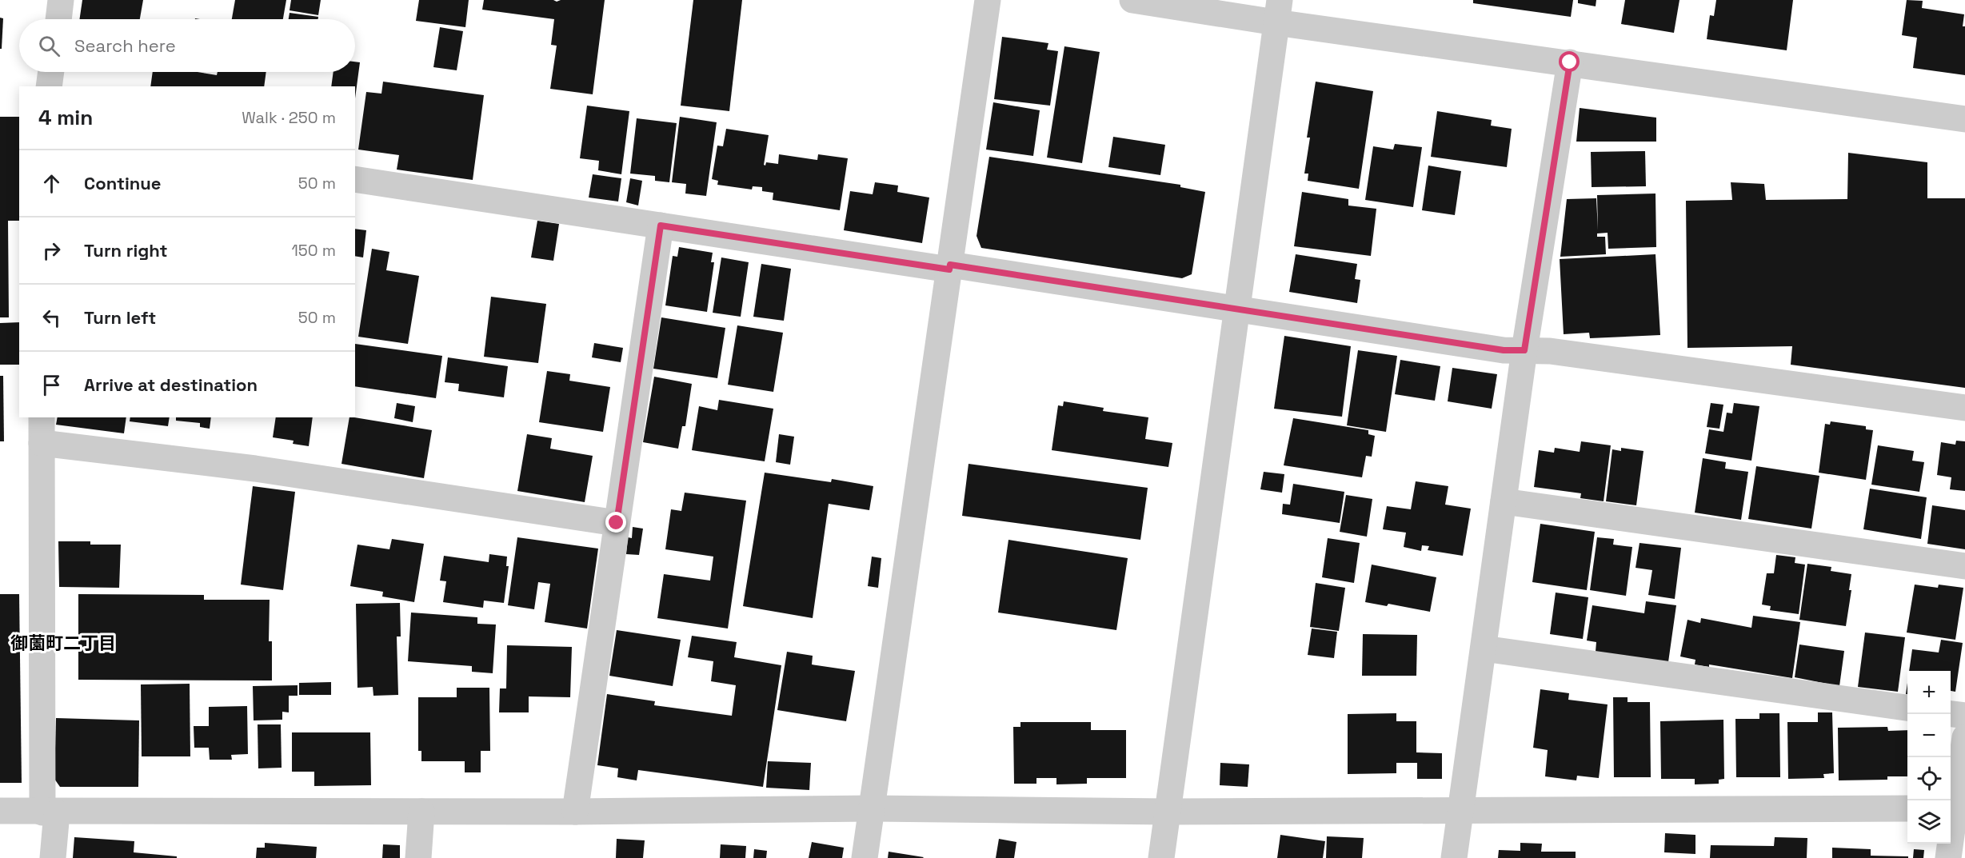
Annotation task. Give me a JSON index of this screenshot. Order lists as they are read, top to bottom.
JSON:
{
  "districts": ["御薗町二丁目"],
  "page": {
    "search": "Search here",
    "heading": ["4 min", "Walk · 250 m"],
    "list": [
      ["Continue", "50 m"],
      ["Turn right", "150 m"],
      ["Turn left", "50 m"],
      "Arrive at destination"
    ],
    "map_buttons": ["+", "−"]
  }
}
